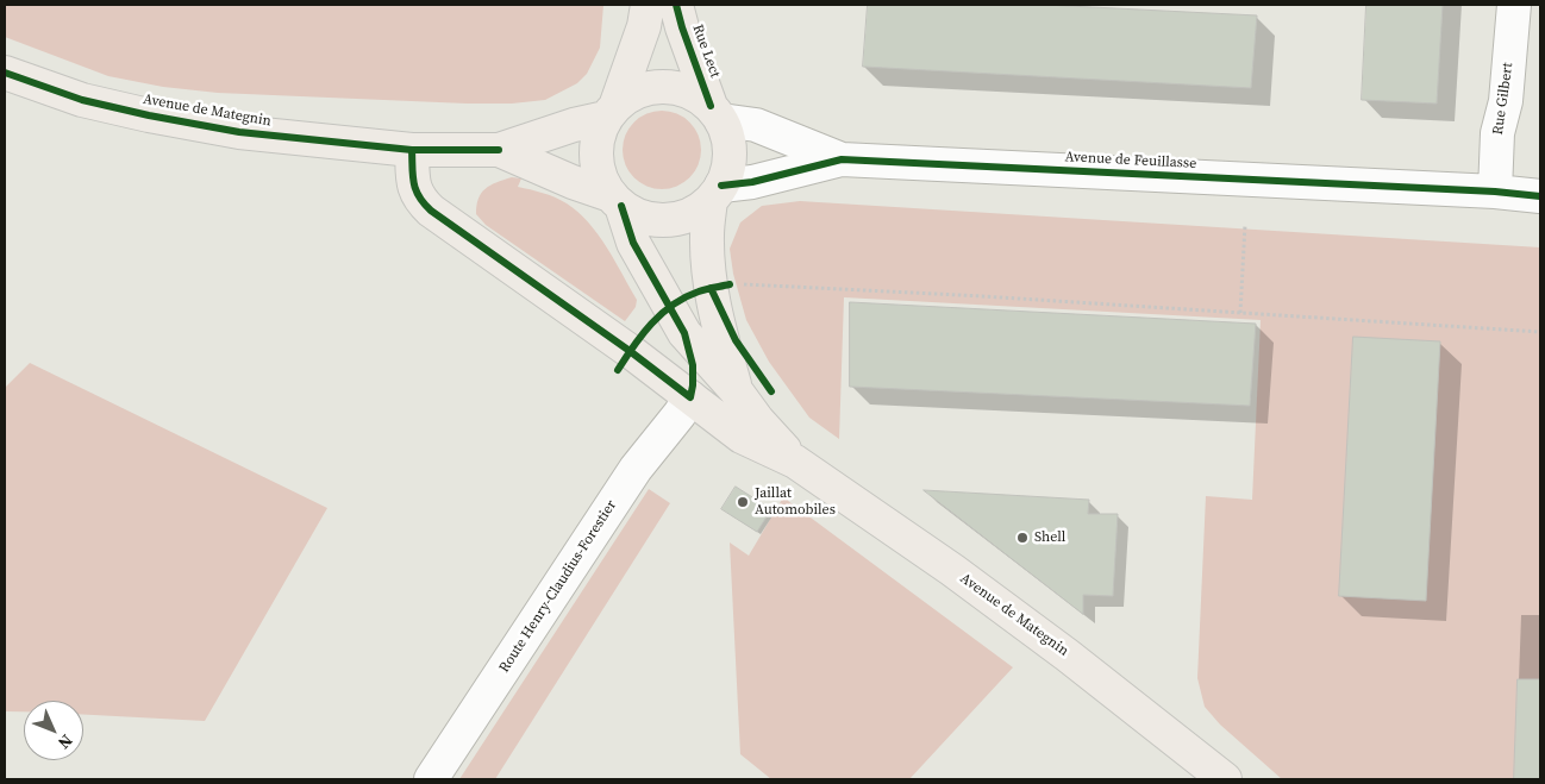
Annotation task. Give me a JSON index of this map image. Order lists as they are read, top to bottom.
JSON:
{
  "streets": {
    "main road": ["Rue Lect", "Avenue de Mategnin"],
    "street": ["Rue Gilbert", "Avenue de Feuillasse", "Route Henry-Claudius-Forestier"]
  },
  "crossings": [
    ["Rue Lect", "Avenue de Mategnin"],
    ["Rue Lect", "Avenue de Feuillasse"],
    ["Rue Gilbert", "Avenue de Feuillasse"],
    ["Avenue de Mategnin", "Avenue de Feuillasse"],
    ["Avenue de Mategnin", "Route Henry-Claudius-Forestier"]
  ],
  "places": ["Jaillat Automobiles", "Shell"],
  "north": "bottom right"
}
